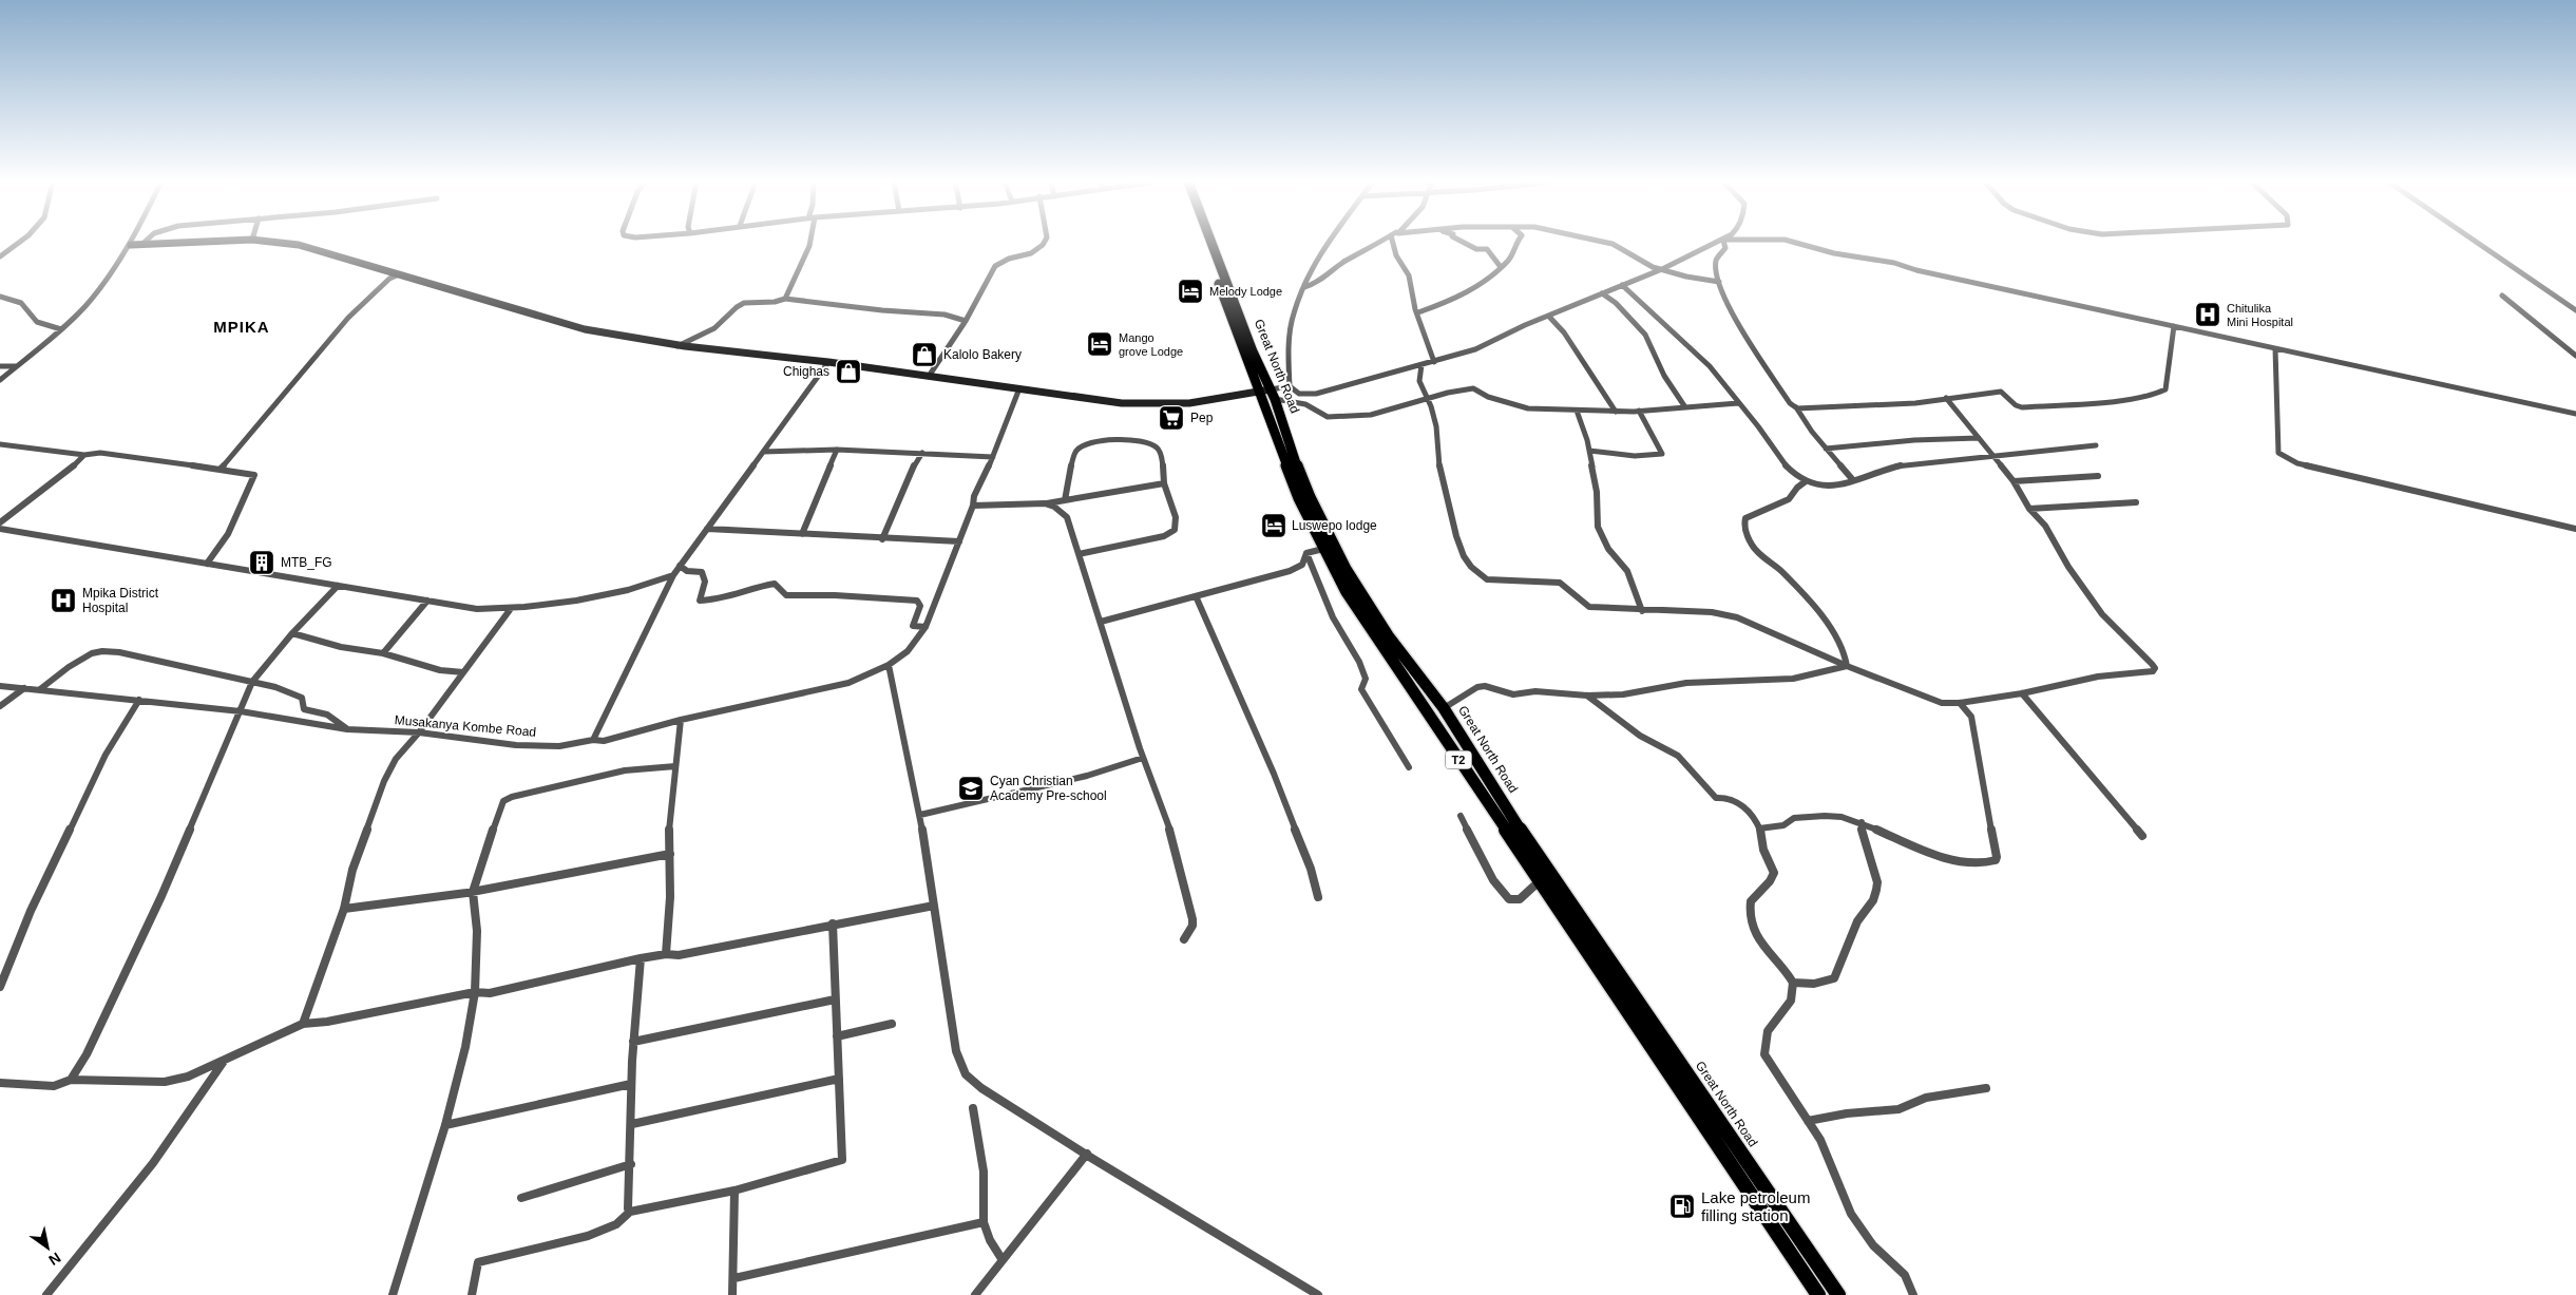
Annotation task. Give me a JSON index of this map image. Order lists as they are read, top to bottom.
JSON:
{
  "streets": {
    "highway": ["Great North Road", "T2"],
    "street": ["Musakanya Kombe Road"]
  },
  "districts": ["MPIKA"],
  "places": {
    "hotel": ["Melody Lodge", "Mango grove Lodge", "Luswepo lodge"],
    "hospital": ["Chitulika Mini Hospital", "Mpika District Hospital"],
    "shop": ["Kalolo Bakery", "Chighas"],
    "supermarket": ["Pep"],
    "building": ["MTB_FG"],
    "school or university": ["Cyan Christian Academy Pre-school"],
    "fuel station": ["Lake petroleum filling station"]
  },
  "north": "bottom right"
}
